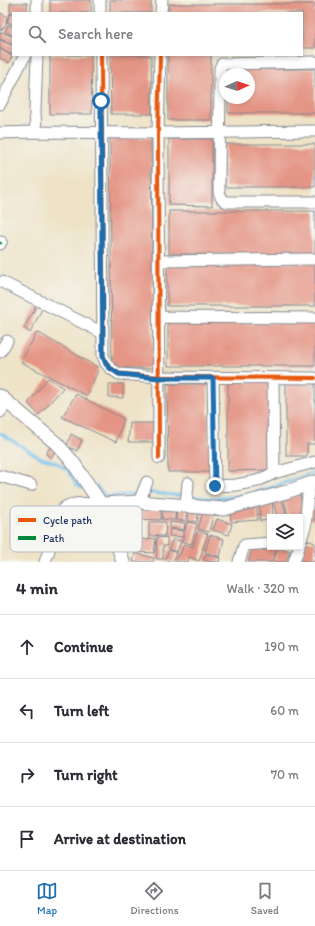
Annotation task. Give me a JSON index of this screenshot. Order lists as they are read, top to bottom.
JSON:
{
  "legend": ["Cycle path", "Path"],
  "north": "right",
  "page": {
    "search": "Search here",
    "heading": ["4 min", "Walk · 320 m"],
    "list": [
      ["Continue", "190 m"],
      ["Turn left", "60 m"],
      ["Turn right", "70 m"],
      "Arrive at destination"
    ],
    "nav": ["Map", "Directions", "Saved"]
  }
}
